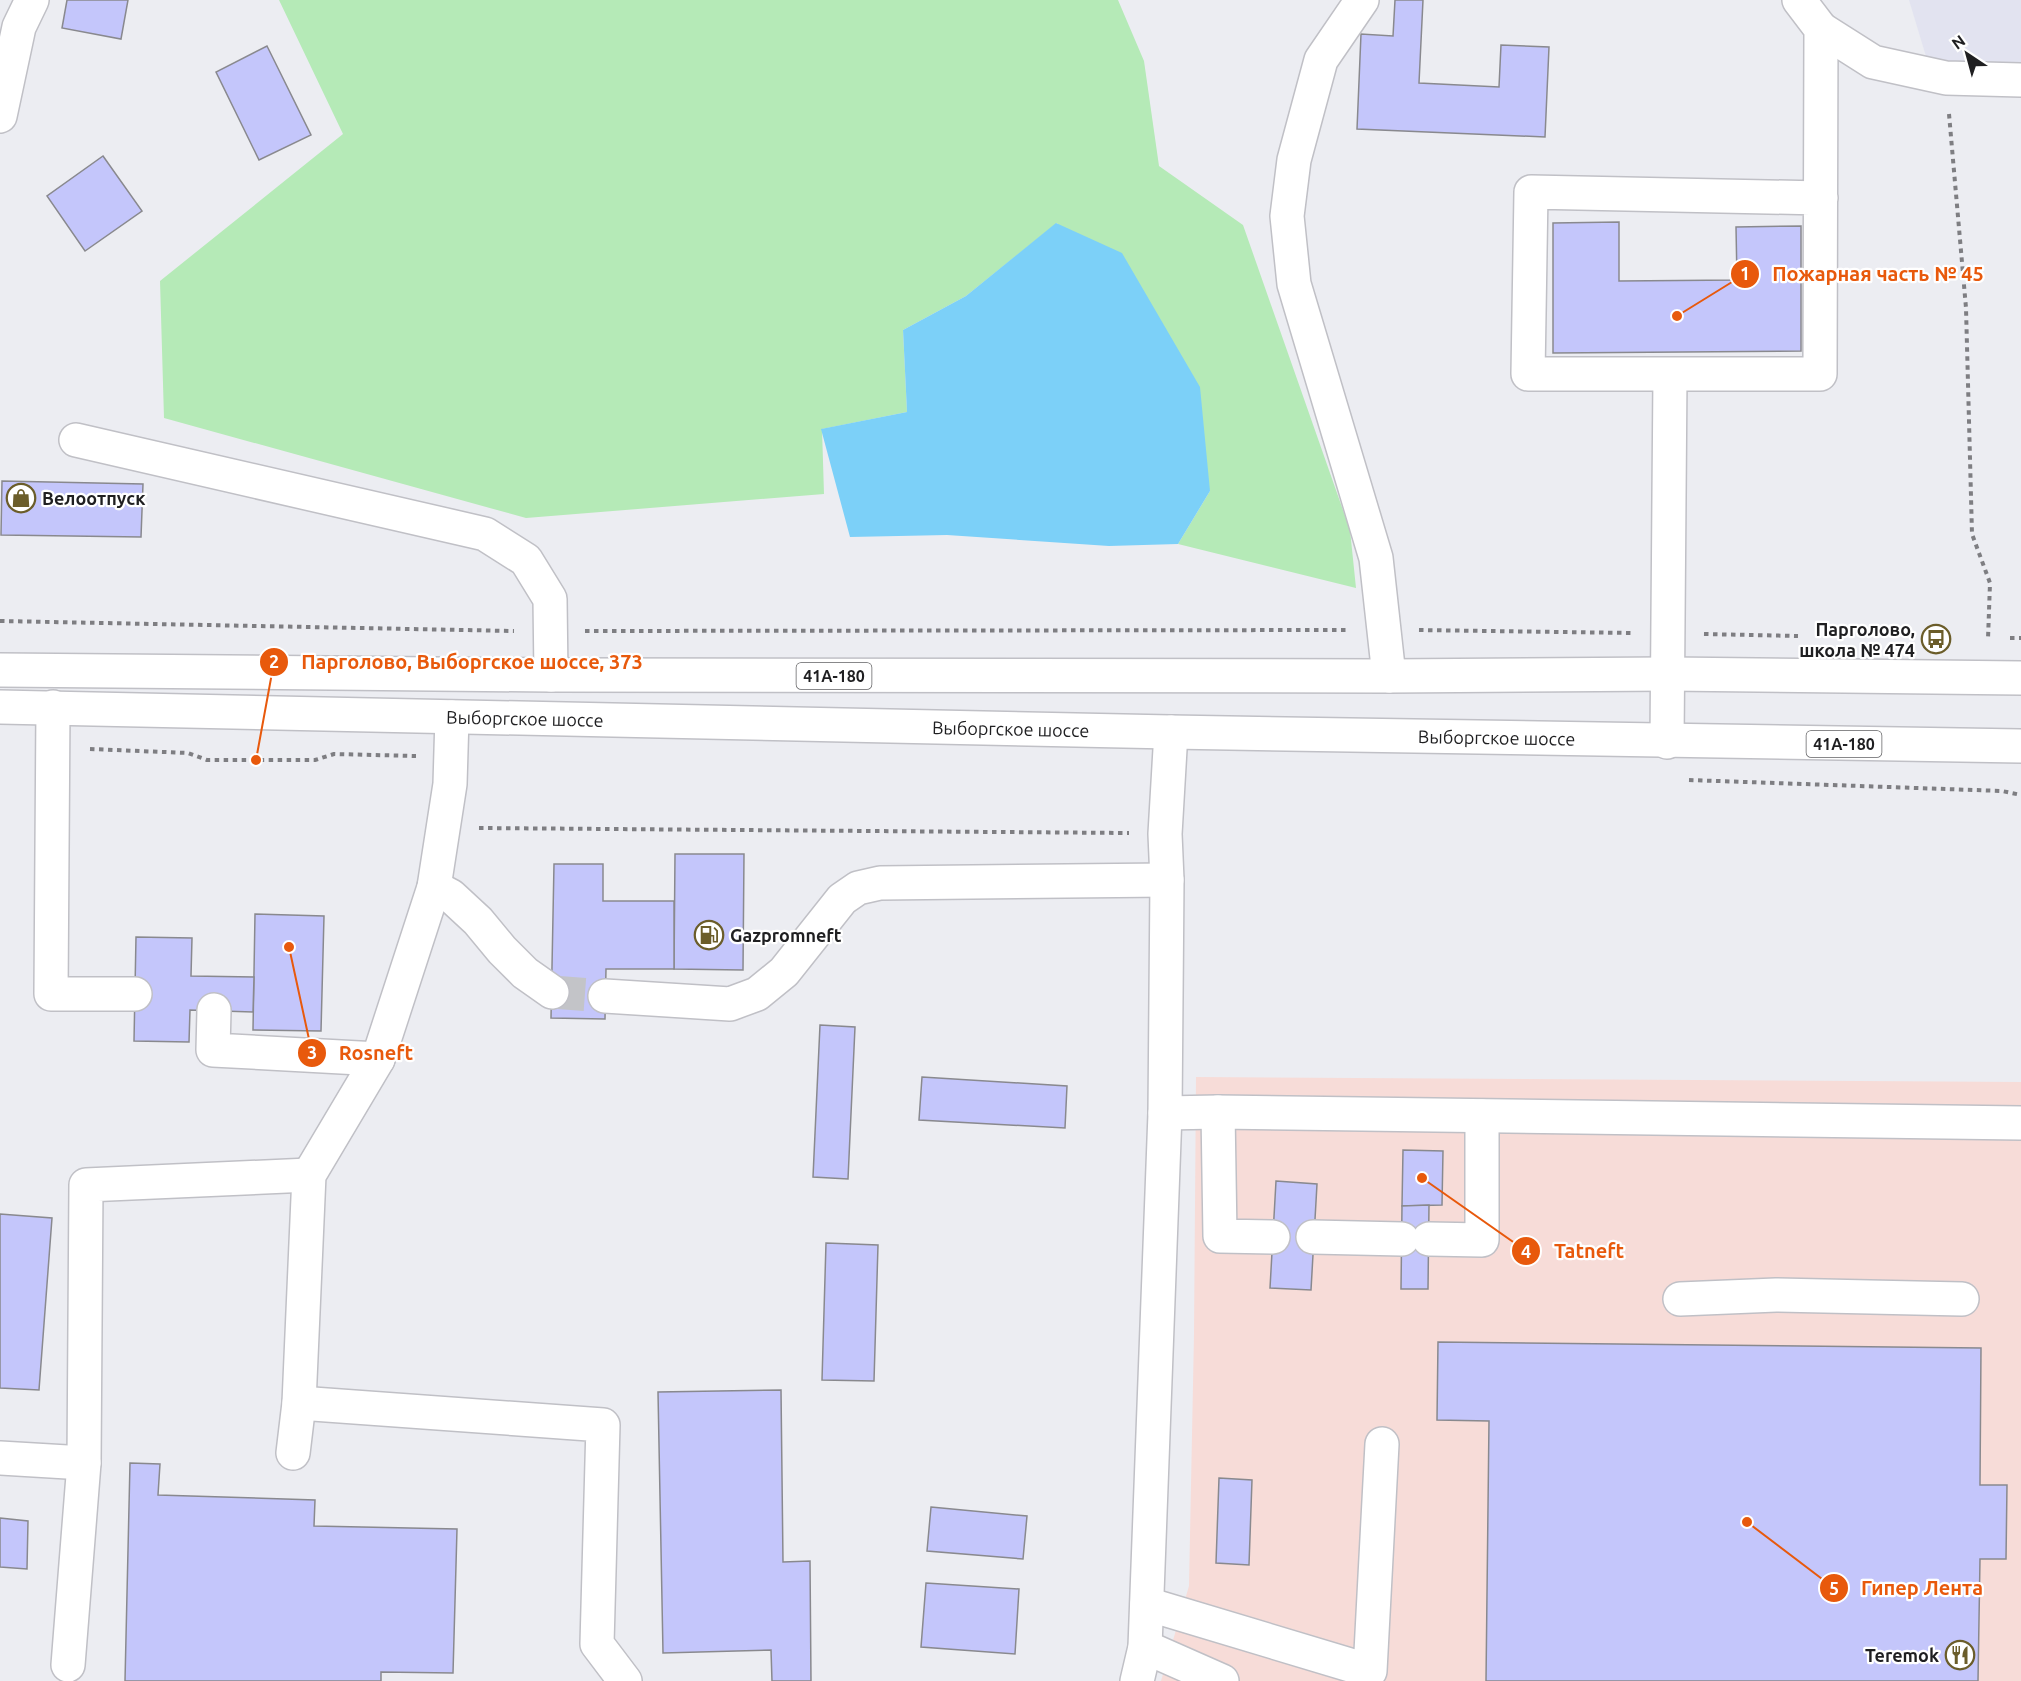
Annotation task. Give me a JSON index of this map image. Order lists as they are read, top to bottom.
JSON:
{
  "streets": {
    "main road": ["41А-180", "Выборгское шоссе"]
  },
  "places": {
    "other": [
      "Пожарная часть № 45",
      "Парголово, Выборгское шоссе, 373",
      "Rosneft",
      "Tatneft",
      "Гипер Лента"
    ],
    "shop": ["Велоотпуск"],
    "bus stop": ["Парголово, школа № 474"],
    "fuel station": ["Gazpromneft"],
    "restaurant": ["Teremok"]
  },
  "north": "top left"
}
